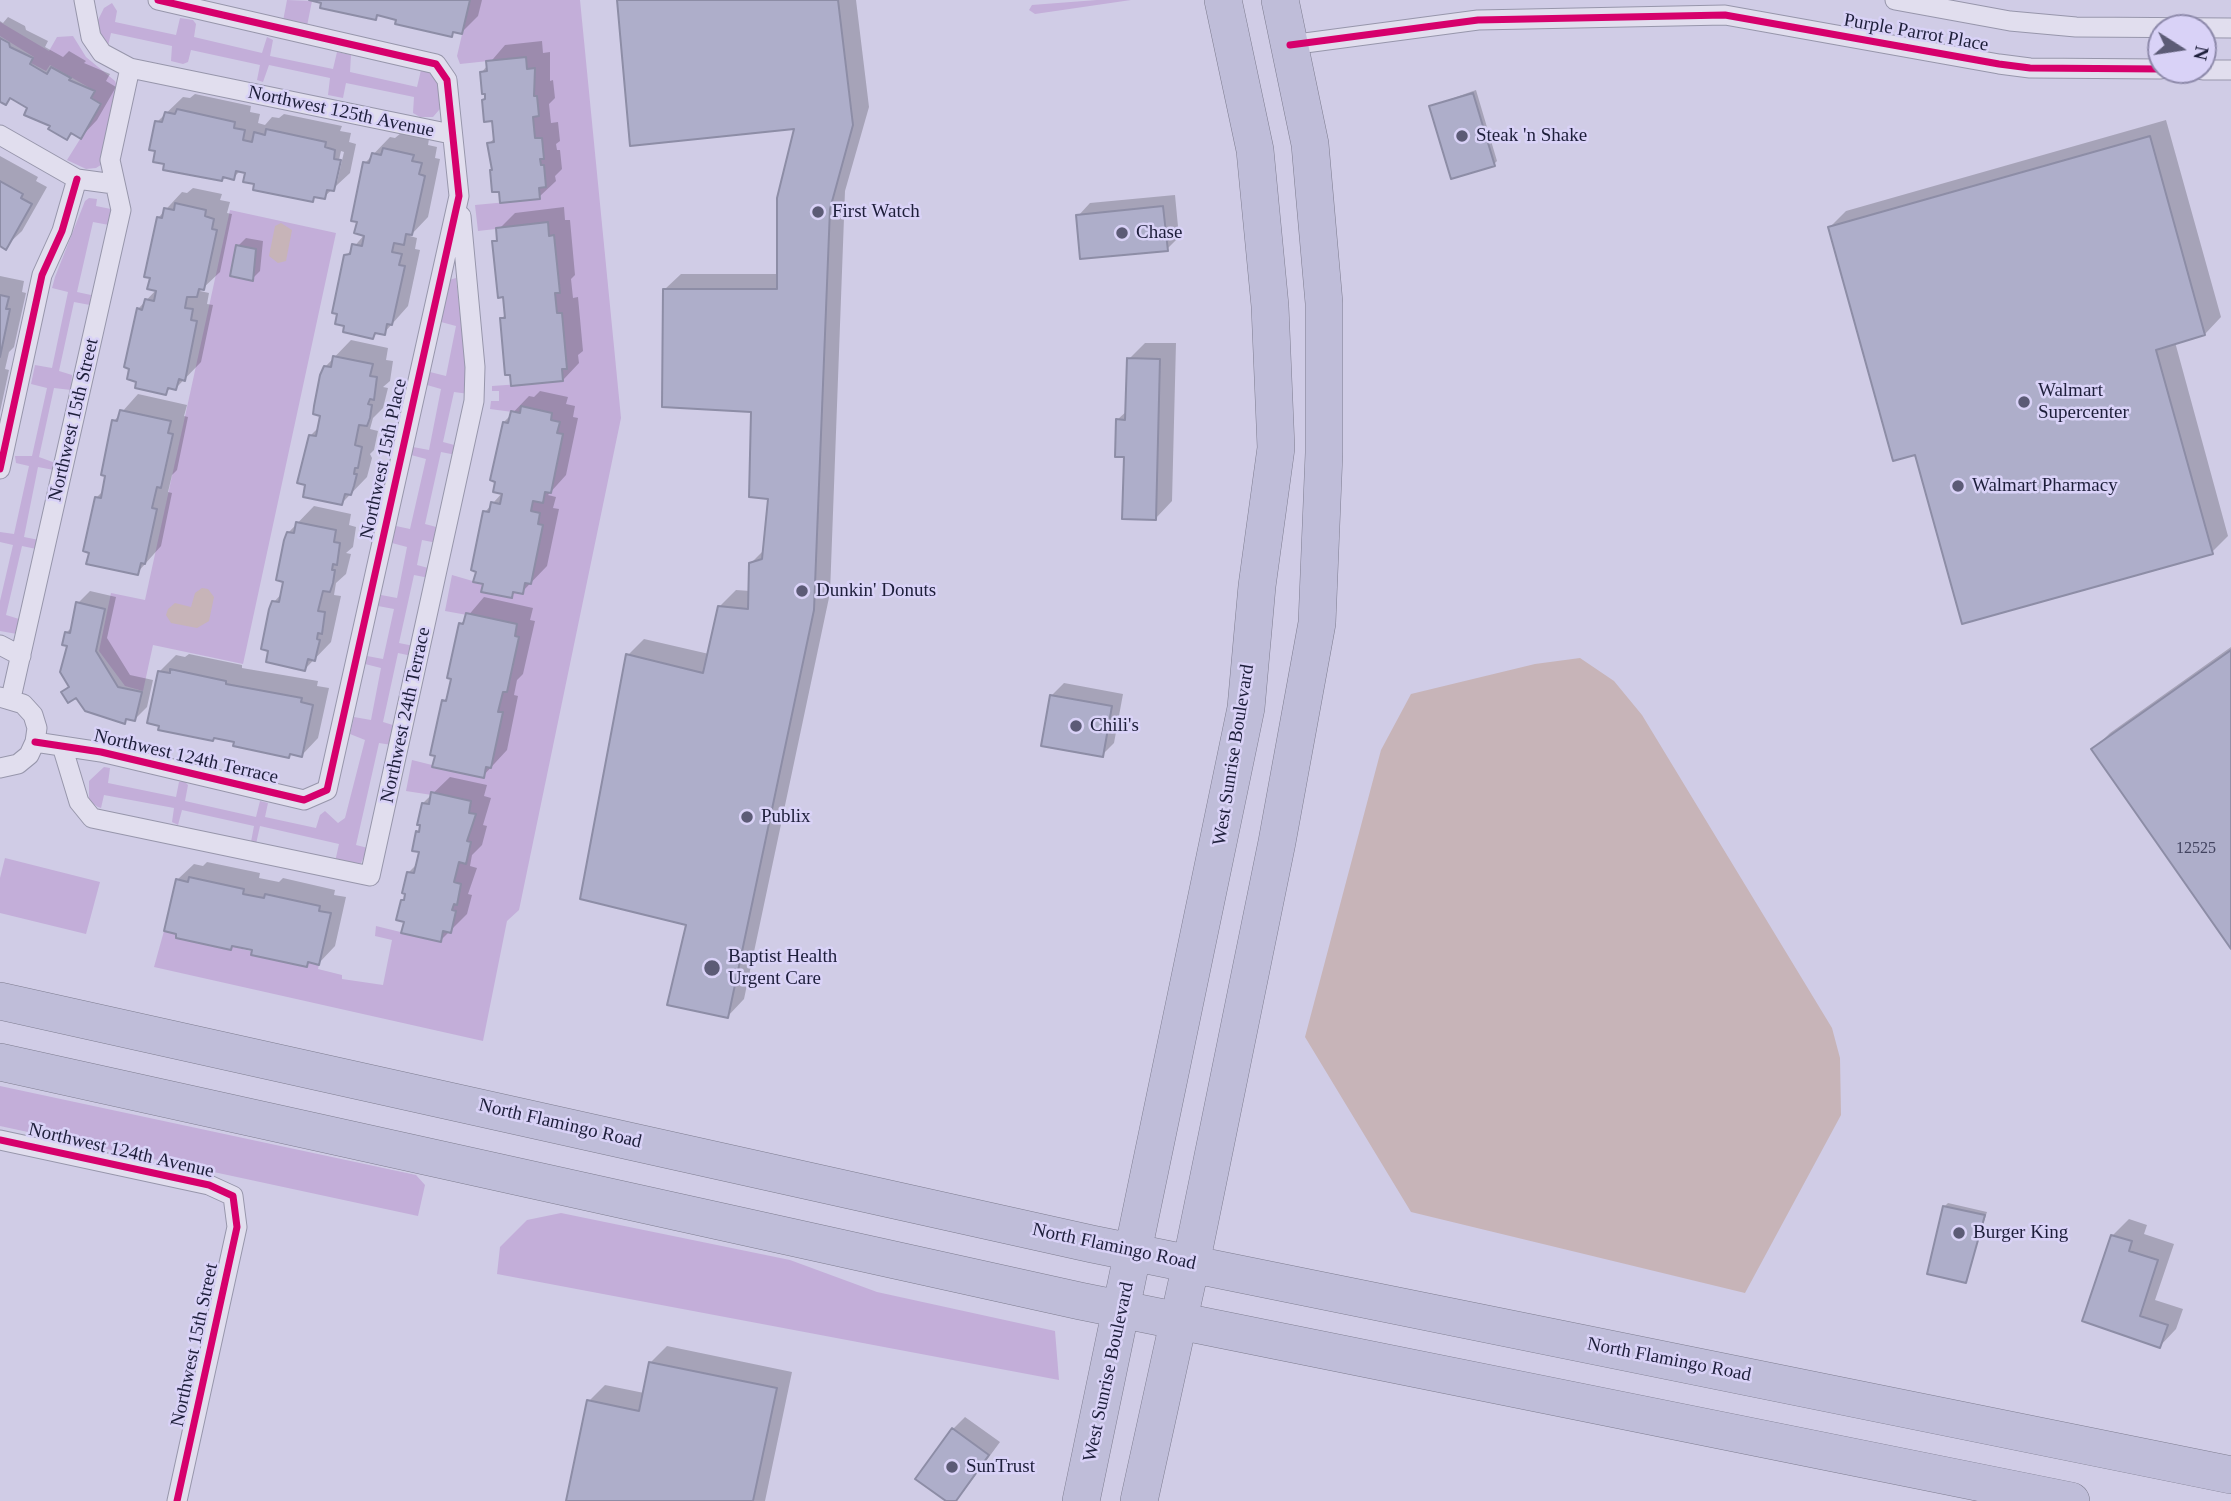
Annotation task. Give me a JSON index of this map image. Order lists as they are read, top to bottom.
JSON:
{
  "streets": {
    "highway": ["West Sunrise Boulevard", "North Flamingo Road"],
    "street": [
      "Purple Parrot Place",
      "Northwest 125th Avenue",
      "Northwest 15th Street",
      "Northwest 15th Place",
      "Northwest 24th Terrace",
      "Northwest 124th Terrace",
      "Northwest 124th Avenue"
    ]
  },
  "crossings": [
    ["Northwest 125th Avenue", "Northwest 15th Street"],
    ["Northwest 125th Avenue", "Northwest 15th Place"],
    ["Northwest 15th Street", "Northwest 124th Terrace"],
    ["Northwest 15th Street", "Northwest 124th Avenue"],
    ["Northwest 15th Place", "Northwest 24th Terrace"],
    ["Northwest 15th Place", "Northwest 124th Terrace"],
    ["Northwest 24th Terrace", "Northwest 124th Terrace"],
    ["West Sunrise Boulevard", "North Flamingo Road"]
  ],
  "places": [
    "Steak 'n Shake",
    "First Watch",
    "Chase",
    "Walmart Supercenter",
    "Walmart Pharmacy",
    "Dunkin' Donuts",
    "Chili's",
    "Publix",
    "Baptist Health Urgent Care",
    "Burger King",
    "SunTrust"
  ],
  "house_numbers": ["12525"],
  "north": "right"
}
